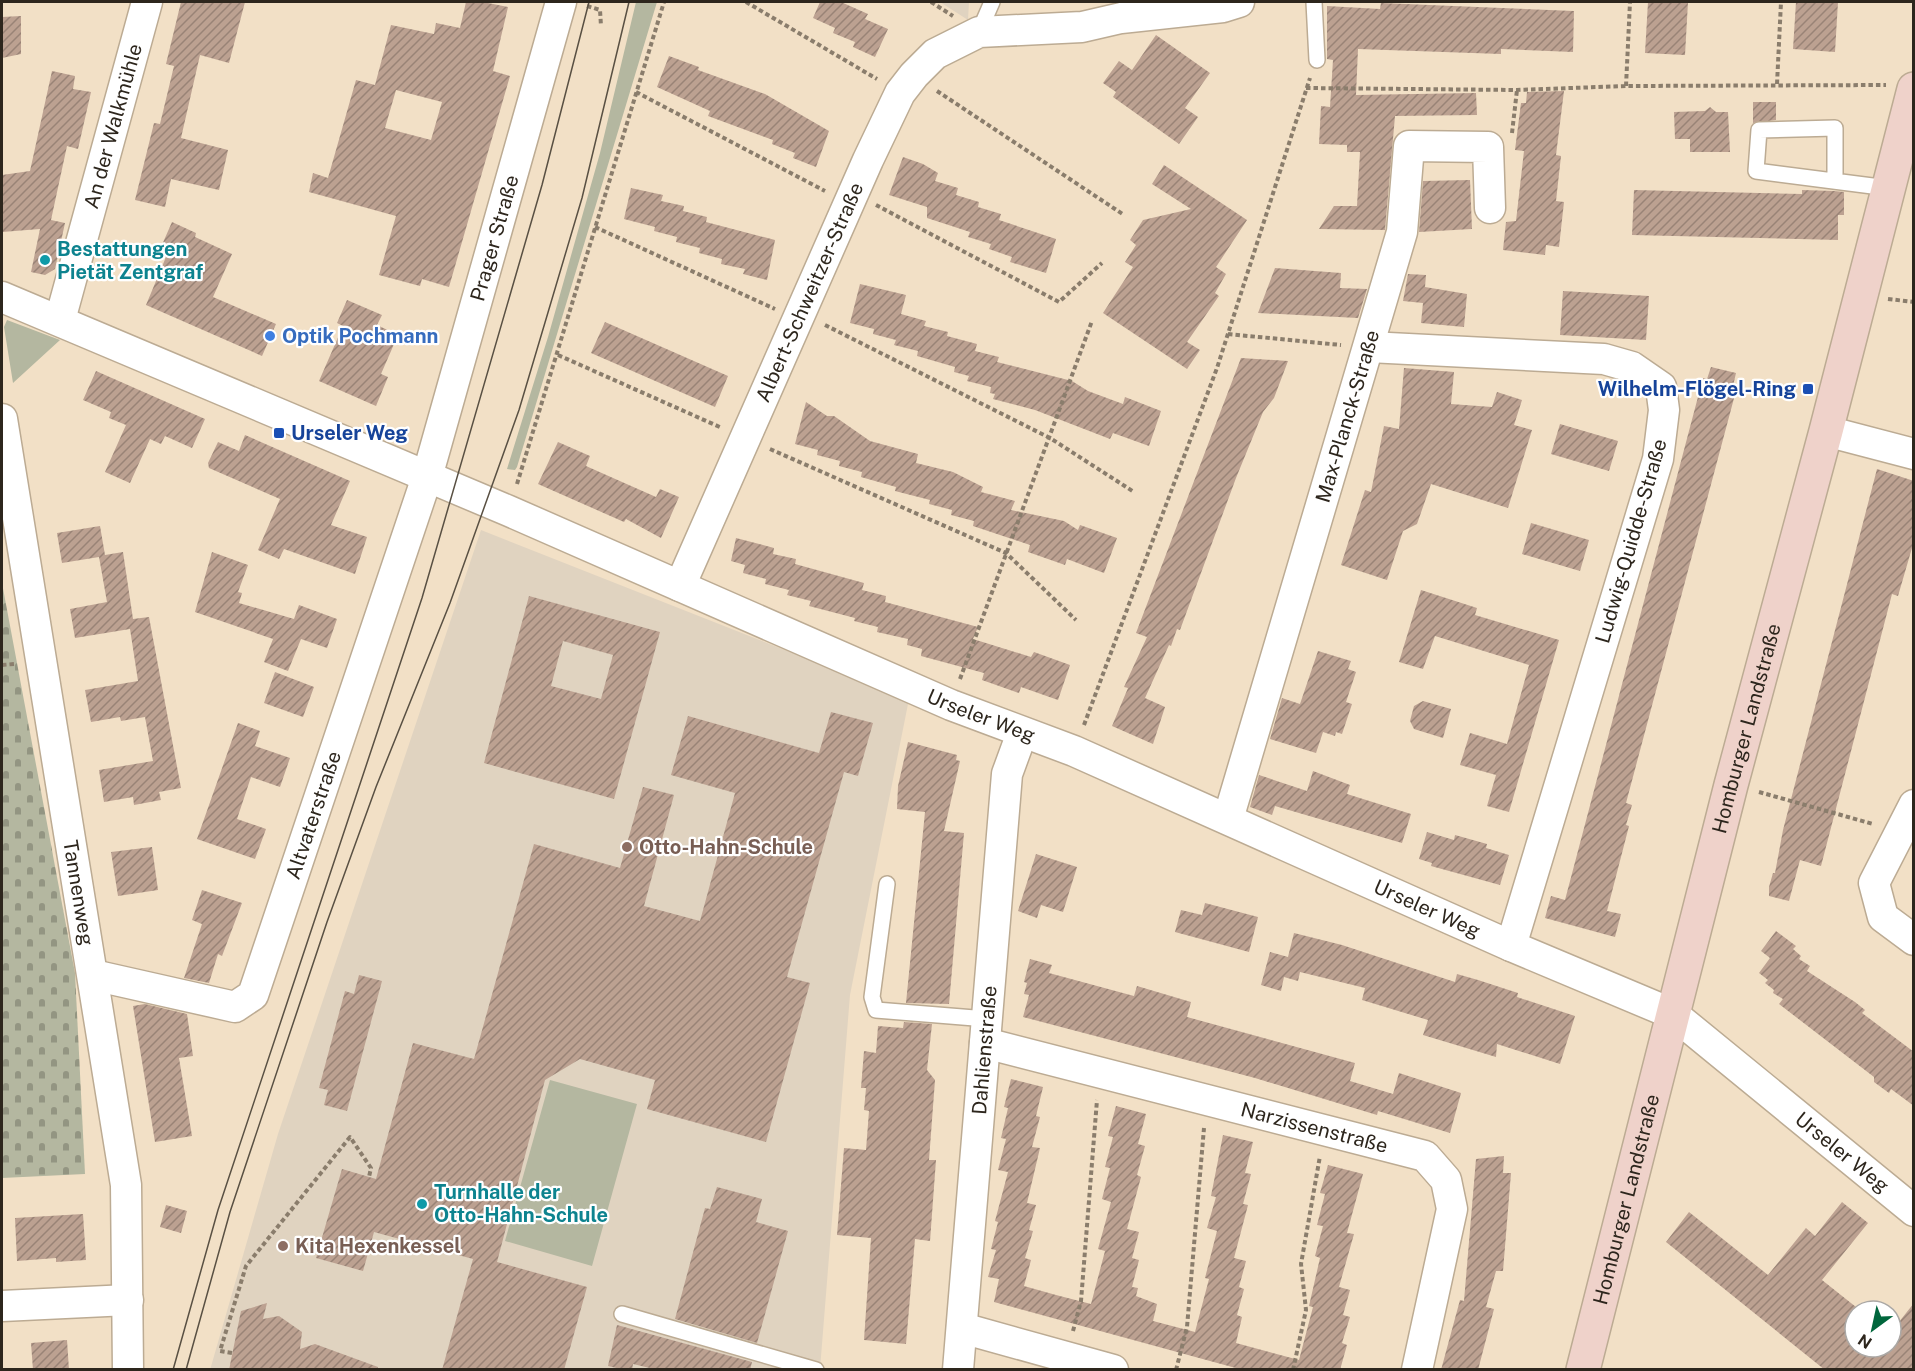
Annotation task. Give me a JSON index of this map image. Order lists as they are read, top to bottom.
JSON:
{
  "streets": {
    "street": [
      "An der Walkmühle",
      "Prager Straße",
      "Albert-Schweitzer-Straße",
      "Max-Planck-Straße",
      "Ludwig-Quidde-Straße",
      "Urseler Weg",
      "Homburger Landstraße",
      "Altvaterstraße",
      "Tannenweg",
      "Dahlienstraße",
      "Narzissenstraße"
    ]
  },
  "crossings": [
    ["An der Walkmühle", "Urseler Weg"],
    ["Prager Straße", "Urseler Weg"],
    ["Prager Straße", "Altvaterstraße"],
    ["Albert-Schweitzer-Straße", "Urseler Weg"],
    ["Max-Planck-Straße", "Ludwig-Quidde-Straße"],
    ["Max-Planck-Straße", "Urseler Weg"],
    ["Ludwig-Quidde-Straße", "Urseler Weg"],
    ["Urseler Weg", "Homburger Landstraße"],
    ["Urseler Weg", "Altvaterstraße"],
    ["Urseler Weg", "Dahlienstraße"],
    ["Altvaterstraße", "Tannenweg"],
    ["Dahlienstraße", "Narzissenstraße"]
  ],
  "places": {
    "other": [
      "Bestattungen Pietät Zentgraf",
      "Optik Pochmann",
      "Otto-Hahn-Schule",
      "Turnhalle der Otto-Hahn-Schule",
      "Kita Hexenkessel"
    ],
    "transit": ["Wilhelm-Flögel-Ring", "Urseler Weg"]
  },
  "north": "bottom left"
}
